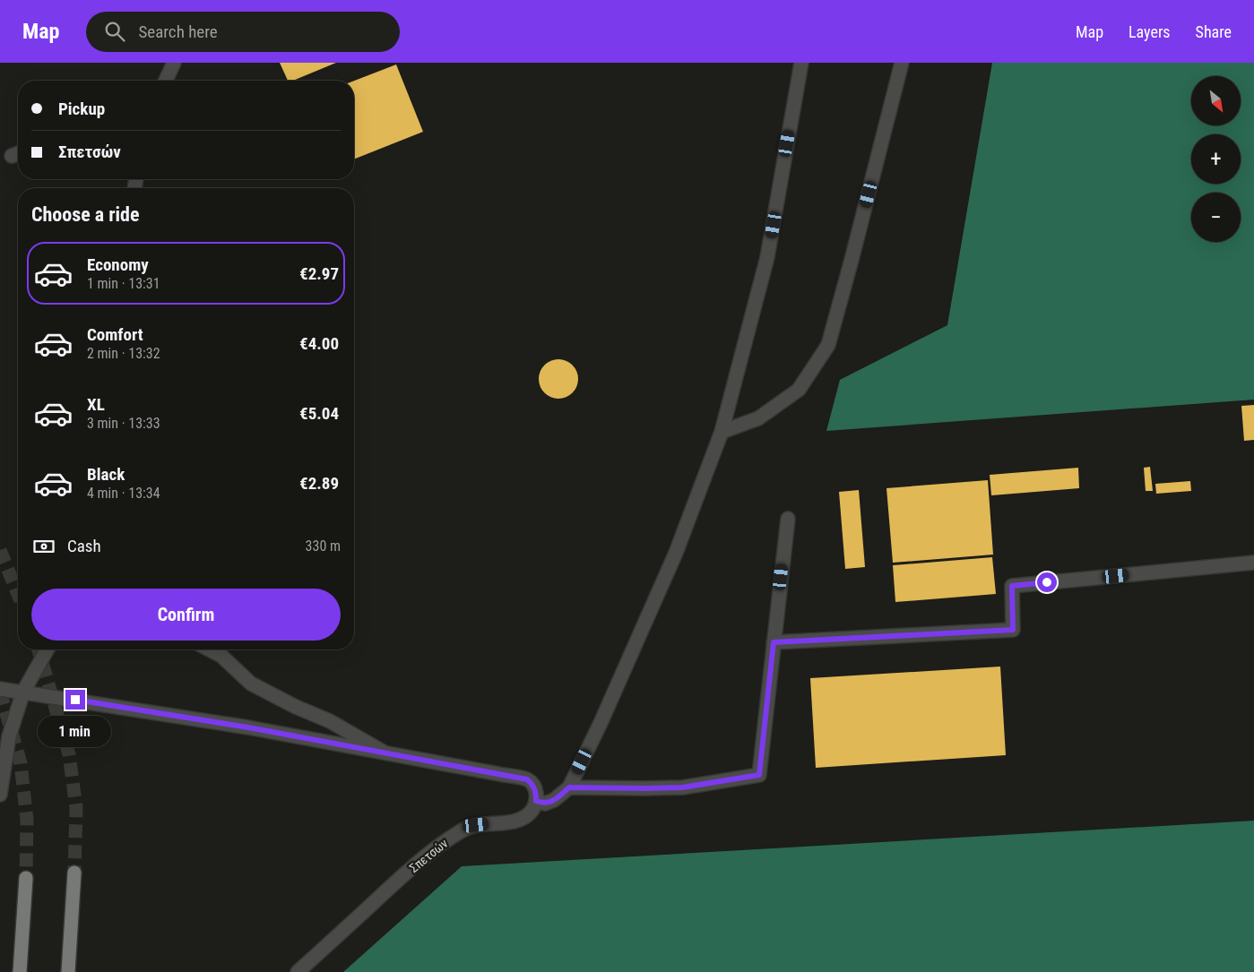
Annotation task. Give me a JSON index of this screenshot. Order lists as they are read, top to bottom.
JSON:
{
  "streets": {
    "street": ["Σπετσών"]
  },
  "north": "bottom right",
  "page": {
    "header": "Map",
    "search": "Search here",
    "nav": ["Map", "Layers", "Share"],
    "map_buttons": ["+", "−"],
    "banner": ["Pickup", "Σπετσών"],
    "heading": "Choose a ride",
    "list": [
      {
        "name": "Economy",
        "note": "1 min · 13:31",
        "value": "€2.97"
      },
      {
        "name": "Comfort",
        "note": "2 min · 13:32",
        "value": "€4.00"
      },
      {
        "name": "XL",
        "note": "3 min · 13:33",
        "value": "€5.04"
      },
      {
        "name": "Black",
        "note": "4 min · 13:34",
        "value": "€2.89"
      }
    ],
    "pay": ["Cash", "330 m"],
    "buttons": "Confirm",
    "bubble": "1 min"
  }
}
